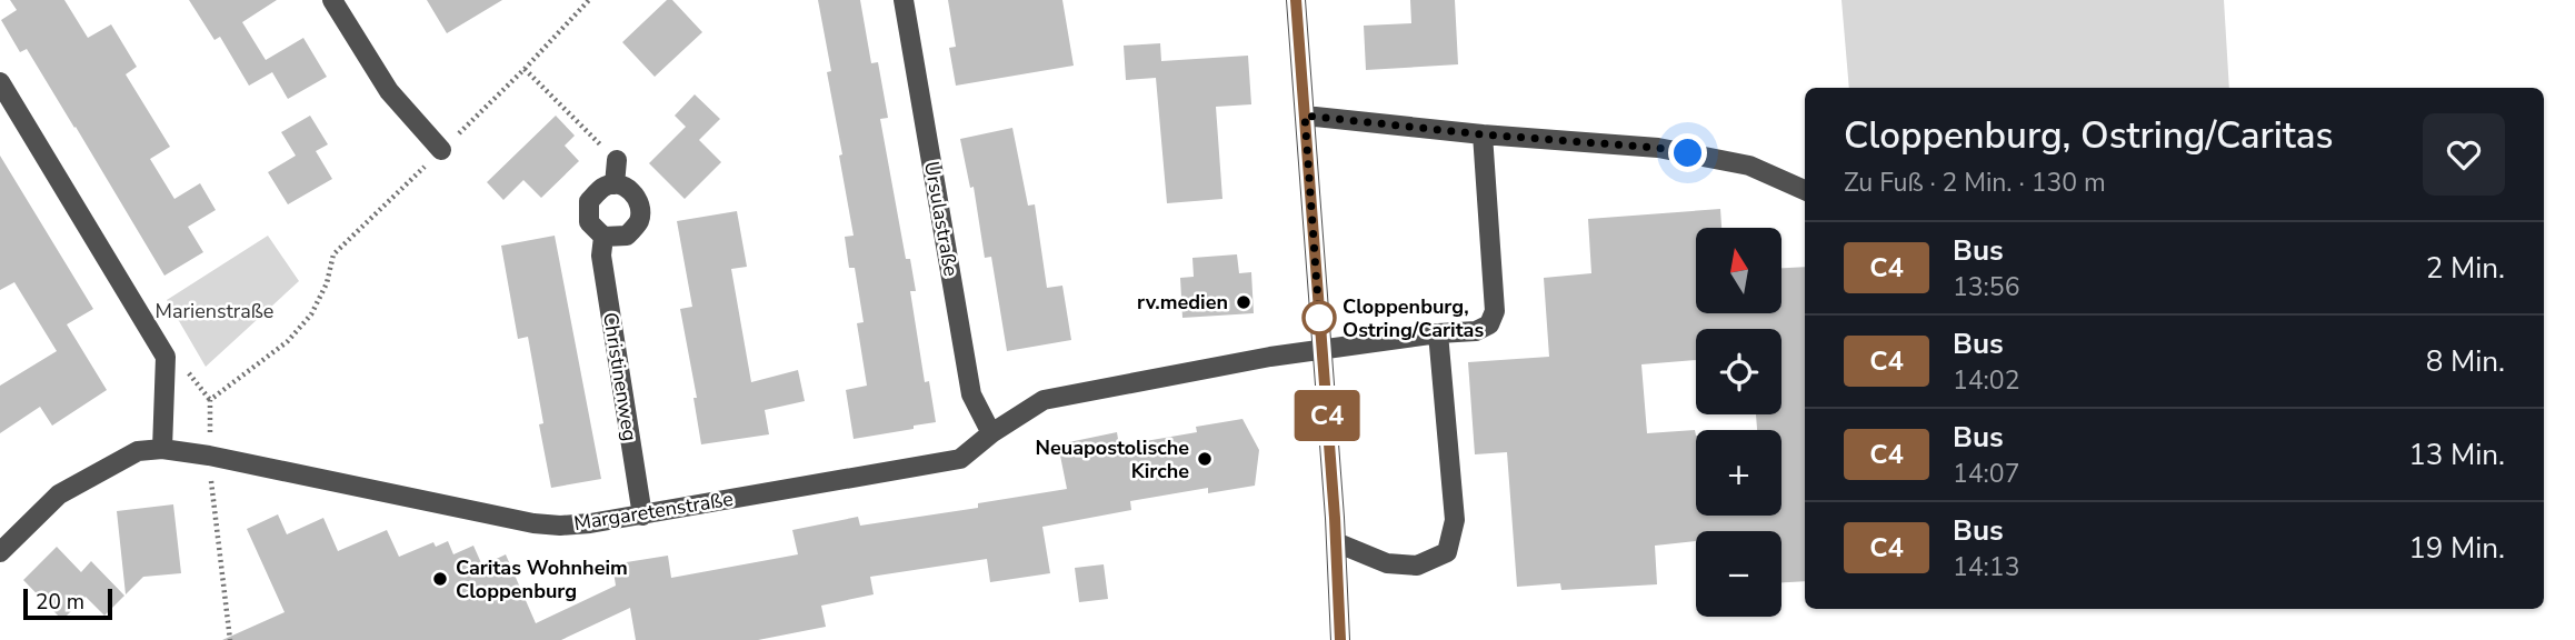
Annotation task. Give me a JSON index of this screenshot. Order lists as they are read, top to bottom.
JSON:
{
  "streets": {
    "street": ["Ursulastraße", "Christinenweg", "Margaretenstraße"]
  },
  "crossings": [
    ["Ursulastraße", "Margaretenstraße"],
    ["Christinenweg", "Margaretenstraße"]
  ],
  "parks": ["Marienstraße"],
  "places": [
    "rv.medien",
    "Cloppenburg, Ostring/Caritas",
    "Neuapostolische Kirche",
    "Caritas Wohnheim Cloppenburg"
  ],
  "lines": ["bus line C4"],
  "scale_bar": "20 m",
  "north": "top",
  "page": {
    "on_map": "C4",
    "heading": ["Cloppenburg, Ostring/Caritas", "Zu Fuß · 2 Min. · 130 m"],
    "list": [
      {
        "mark": "C4",
        "name": "Bus",
        "note": "13:56",
        "value": "2 Min."
      },
      {
        "mark": "C4",
        "name": "Bus",
        "note": "14:02",
        "value": "8 Min."
      },
      {
        "mark": "C4",
        "name": "Bus",
        "note": "14:07",
        "value": "13 Min."
      },
      {
        "mark": "C4",
        "name": "Bus",
        "note": "14:13",
        "value": "19 Min."
      }
    ],
    "map_buttons": ["+", "−"],
    "scale": "20 m"
  }
}
